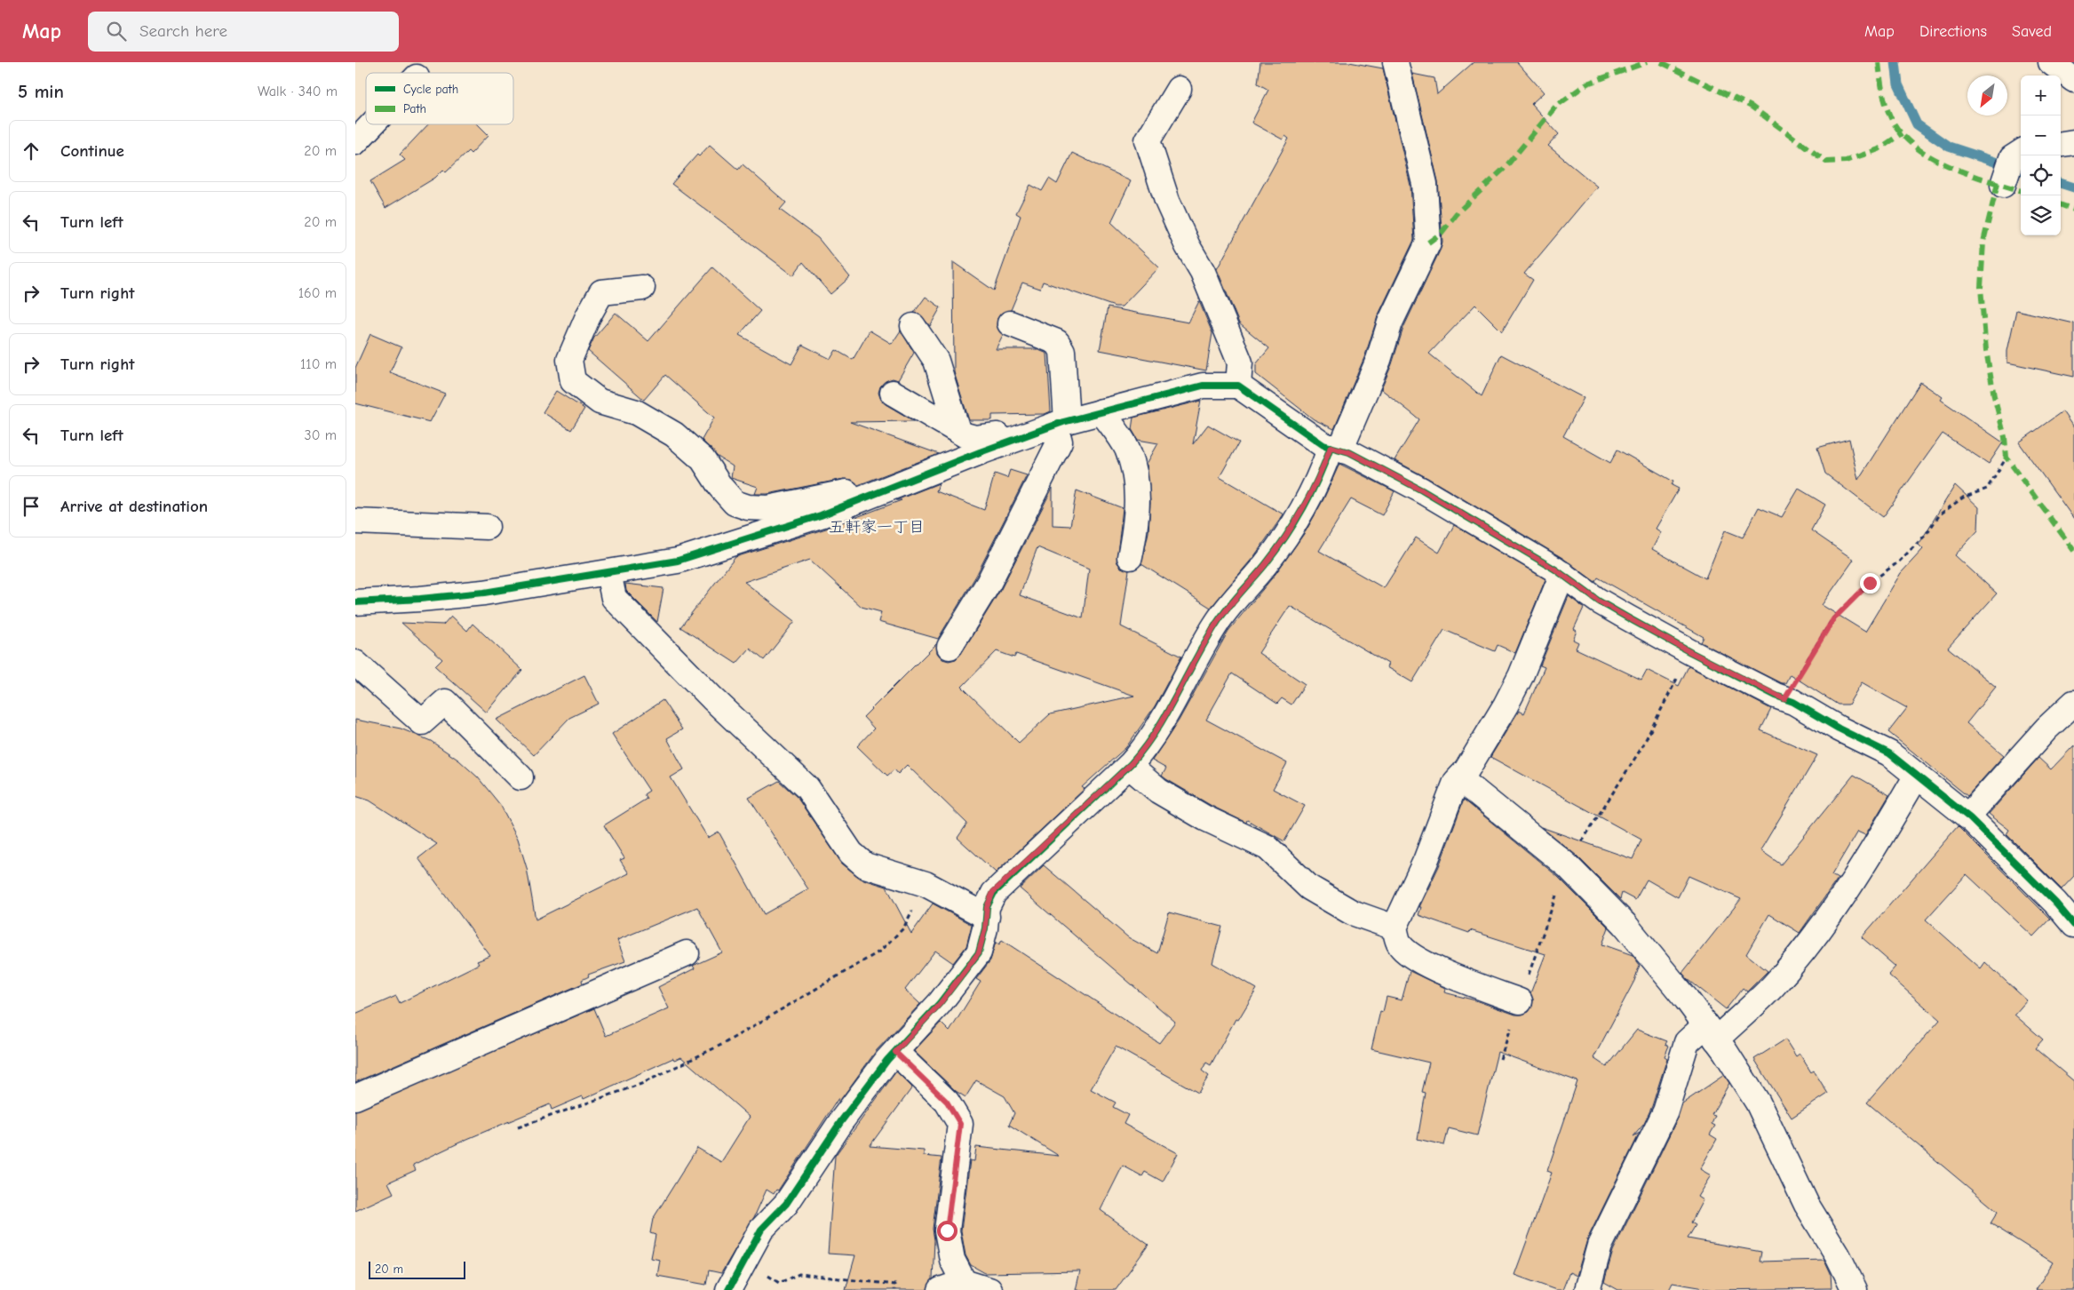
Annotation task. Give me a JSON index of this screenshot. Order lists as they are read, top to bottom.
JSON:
{
  "districts": ["五軒家一丁目"],
  "legend": ["Cycle path", "Path"],
  "scale_bar": "20 m",
  "north": "bottom left",
  "page": {
    "header": "Map",
    "search": "Search here",
    "nav": ["Map", "Directions", "Saved"],
    "heading": ["5 min", "Walk · 340 m"],
    "map_buttons": ["+", "−"],
    "list": [
      ["Continue", "20 m"],
      ["Turn left", "20 m"],
      ["Turn right", "160 m"],
      ["Turn right", "110 m"],
      ["Turn left", "30 m"],
      "Arrive at destination"
    ],
    "scale": "20 m"
  }
}
